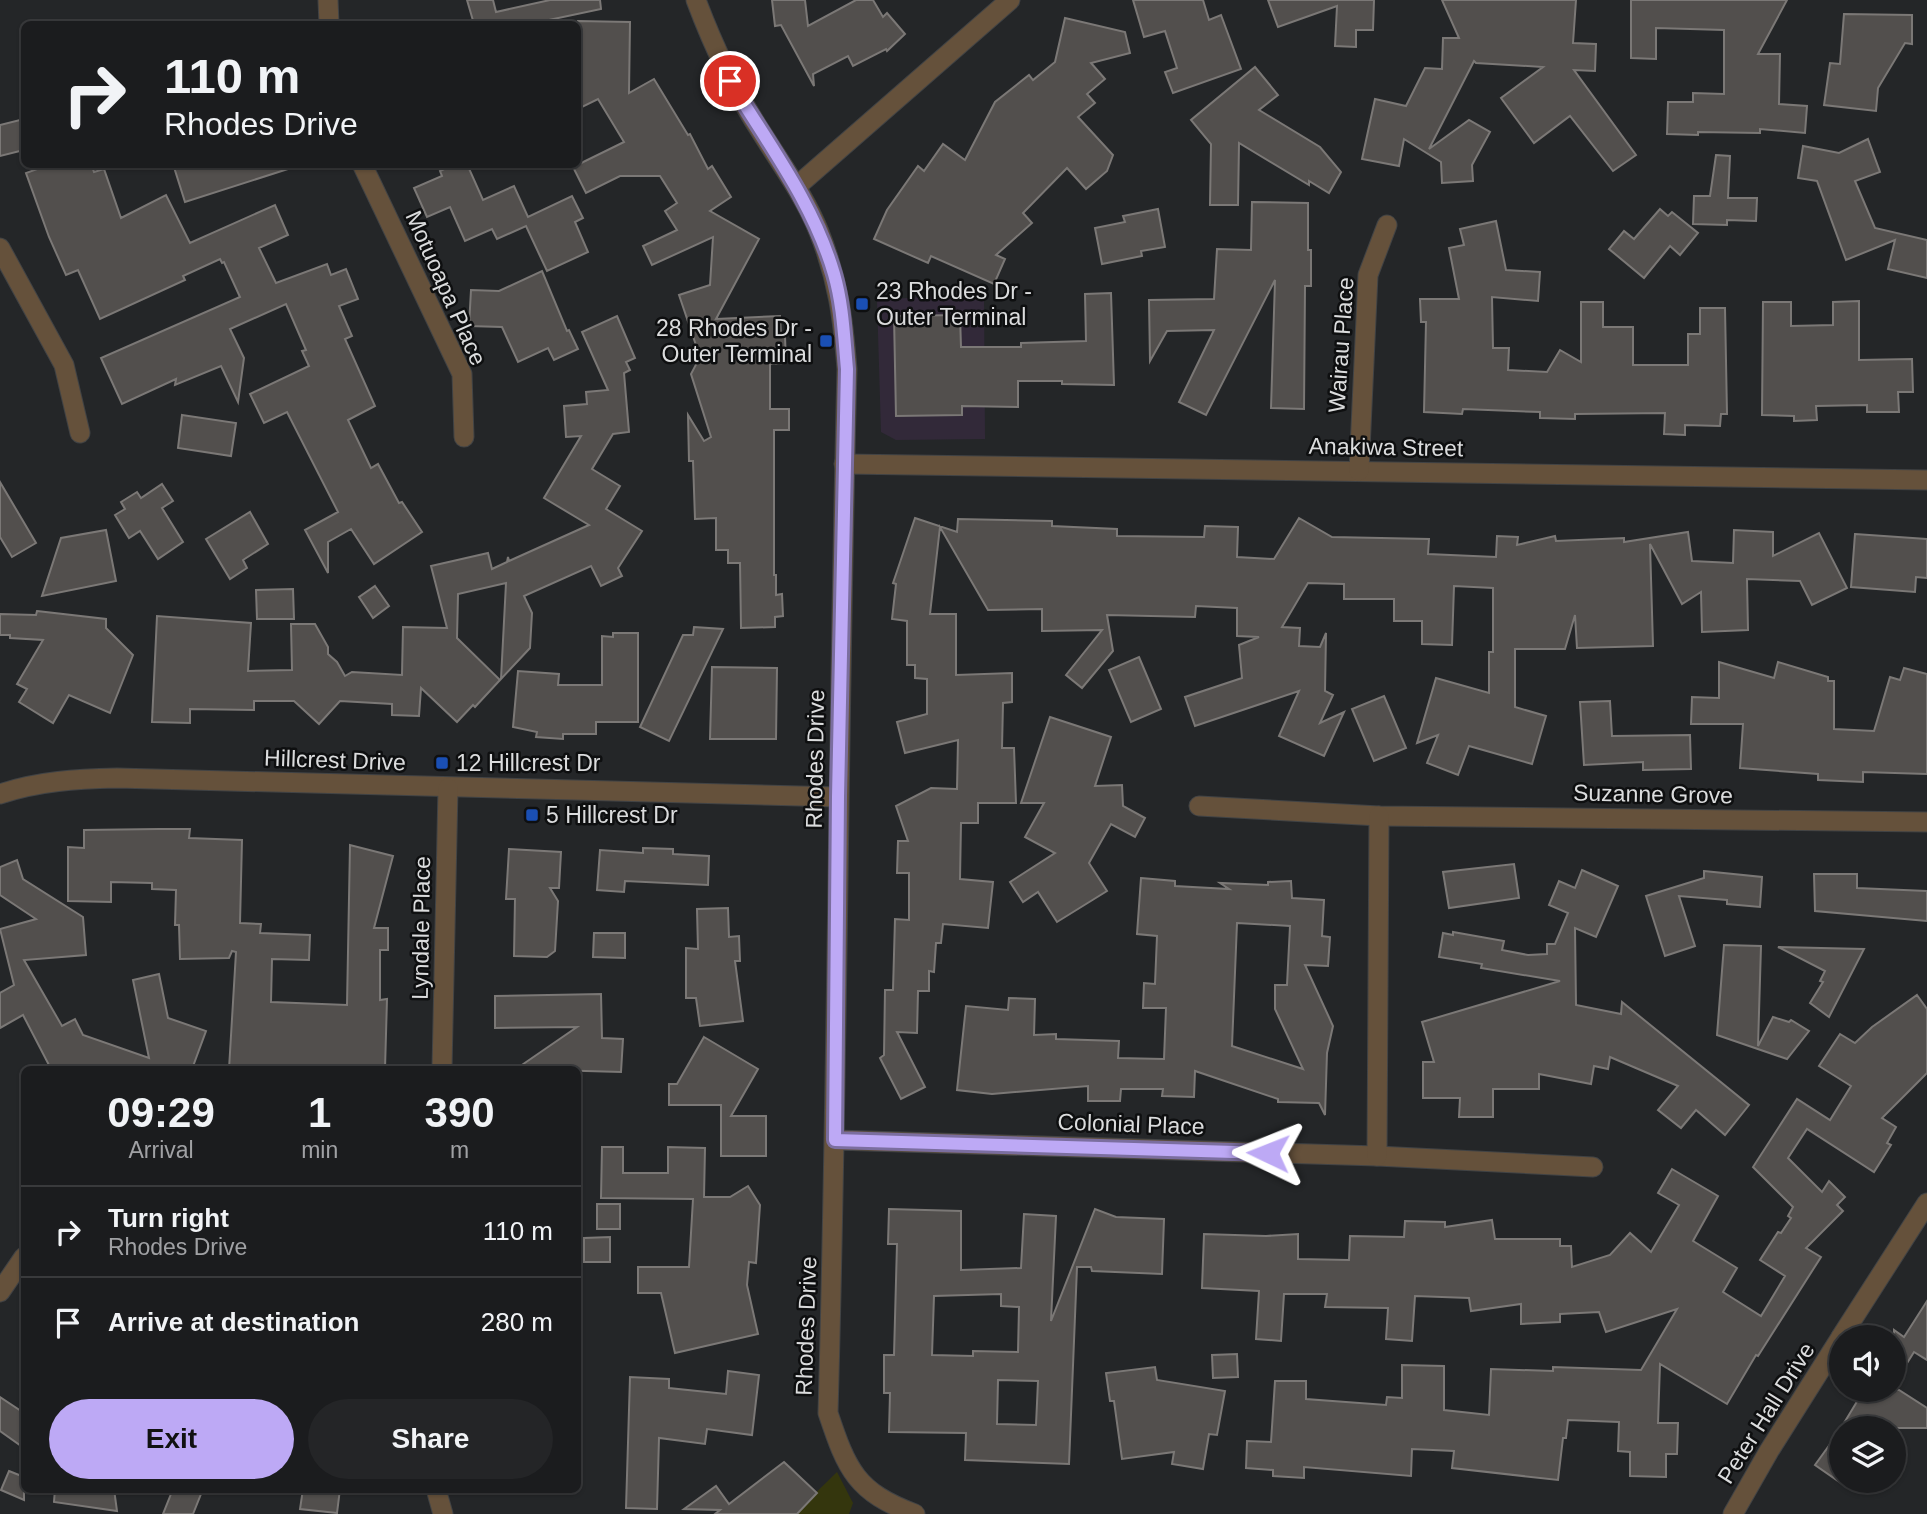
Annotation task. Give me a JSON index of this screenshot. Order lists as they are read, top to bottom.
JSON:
{
  "streets": {
    "street": [
      "Motuoapa Place",
      "Wairau Place",
      "Anakiwa Street",
      "Rhodes Drive",
      "Hillcrest Drive",
      "Suzanne Grove",
      "Lyndale Place",
      "Colonial Place",
      "Peter Hall Drive"
    ]
  },
  "crossings": [
    ["Wairau Place", "Anakiwa Street"],
    ["Anakiwa Street", "Rhodes Drive"],
    ["Rhodes Drive", "Hillcrest Drive"],
    ["Rhodes Drive", "Colonial Place"],
    ["Hillcrest Drive", "Lyndale Place"]
  ],
  "places": {
    "transit": [
      "23 Rhodes Dr - Outer Terminal",
      "28 Rhodes Dr - Outer Terminal",
      "12 Hillcrest Dr",
      "5 Hillcrest Dr"
    ]
  },
  "page": {
    "turn": ["110 m", "Rhodes Drive"],
    "eta": [
      "09:29",
      "Arrival",
      "1",
      "min",
      "390",
      "m"
    ],
    "list": [
      {
        "name": "Turn right",
        "note": "Rhodes Drive",
        "value": "110 m"
      },
      {
        "name": "Arrive at destination",
        "value": "280 m"
      }
    ],
    "buttons": ["Exit", "Share"]
  }
}
